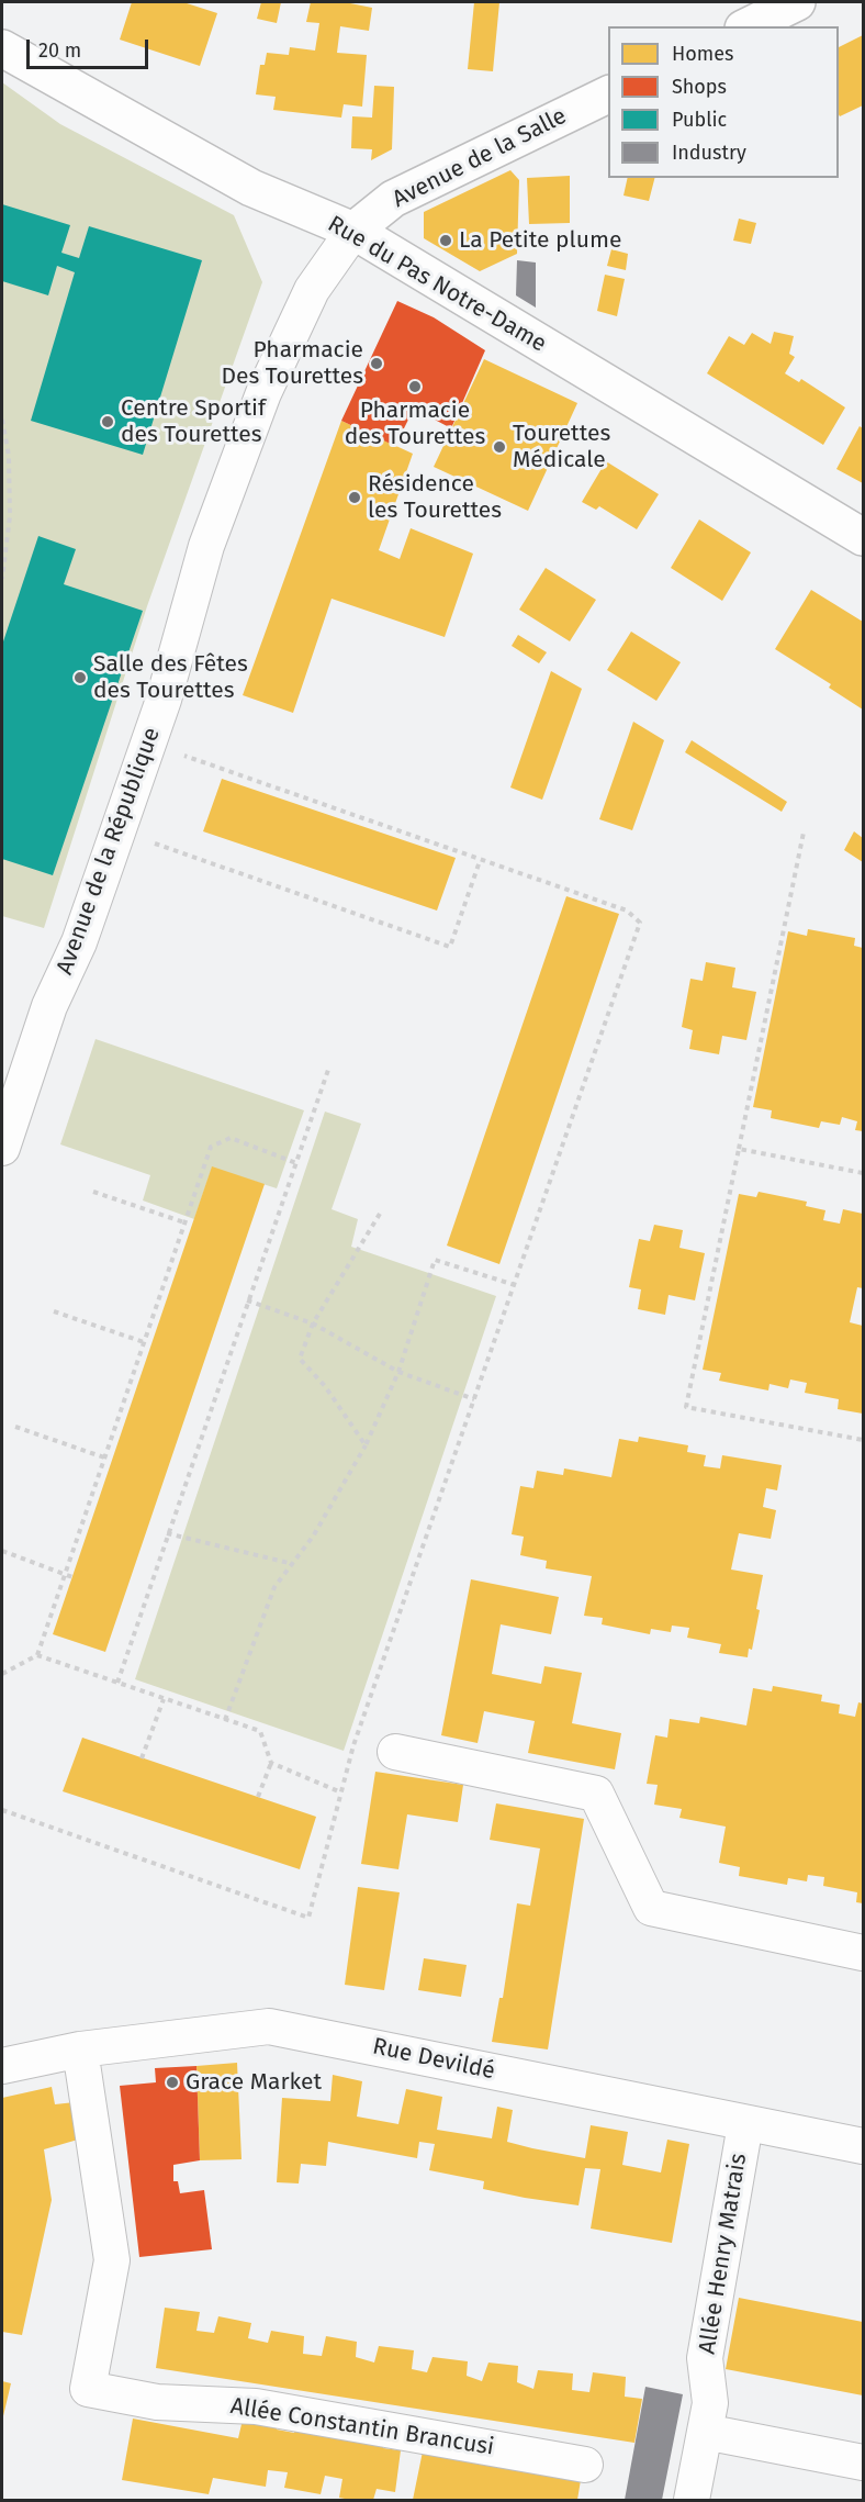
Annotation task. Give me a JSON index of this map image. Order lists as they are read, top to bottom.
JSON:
{
  "streets": {
    "street": [
      "Avenue de la Salle",
      "Rue du Pas Notre-Dame",
      "Avenue de la République",
      "Rue Devildé",
      "Allée Henry Matrais",
      "Allée Constantin Brancusi"
    ]
  },
  "crossings": [
    ["Avenue de la Salle", "Rue du Pas Notre-Dame"],
    ["Avenue de la Salle", "Avenue de la République"],
    ["Rue du Pas Notre-Dame", "Avenue de la République"],
    ["Rue Devildé", "Allée Henry Matrais"],
    ["Rue Devildé", "Allée Constantin Brancusi"]
  ],
  "places": [
    "La Petite plume",
    "Pharmacie Des Tourettes",
    "Pharmacie des Tourettes",
    "Centre Sportif des Tourettes",
    "Tourettes Médicale",
    "Résidence les Tourettes",
    "Salle des Fêtes des Tourettes",
    "Grace Market"
  ],
  "legend": [
    "Homes",
    "Shops",
    "Public",
    "Industry"
  ],
  "scale_bar": "20 m"
}
